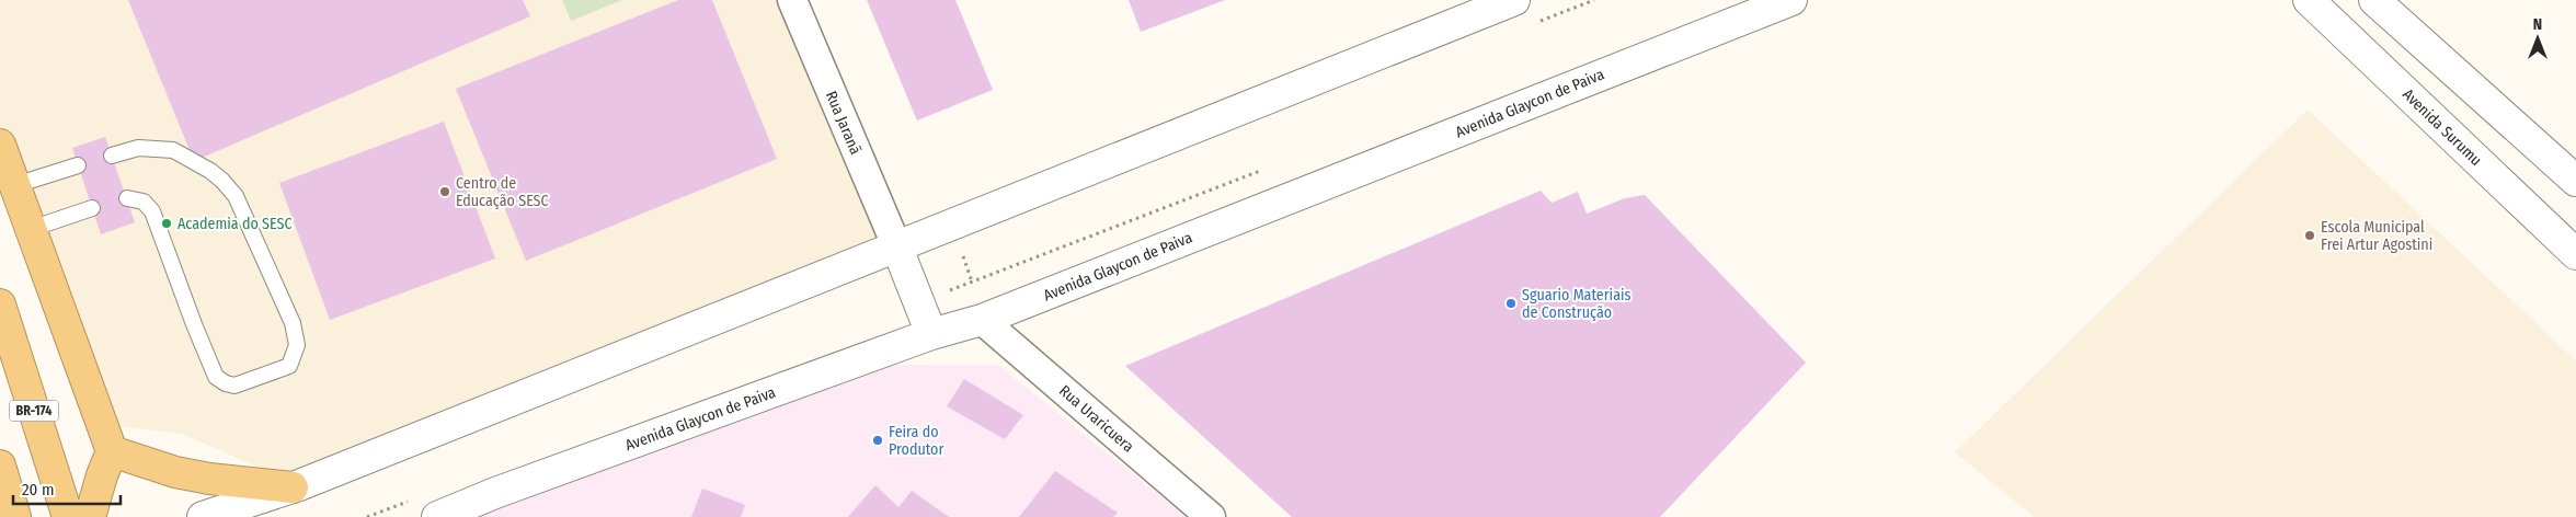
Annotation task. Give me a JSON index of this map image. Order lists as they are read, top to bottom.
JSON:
{
  "streets": {
    "highway": ["BR-174"],
    "main road": ["Avenida Glaycon de Paiva", "Avenida Surumu"],
    "street": ["Rua Jaranã", "Rua Uraricuera"]
  },
  "crossings": [
    ["Avenida Glaycon de Paiva", "Rua Uraricuera"]
  ],
  "places": [
    "Centro de Educação SESC",
    "Academia do SESC",
    "Escola Municipal Frei Artur Agostini",
    "Sguario Materiais de Construção",
    "Feira do Produtor"
  ],
  "scale_bar": "20 m",
  "north": "top"
}
